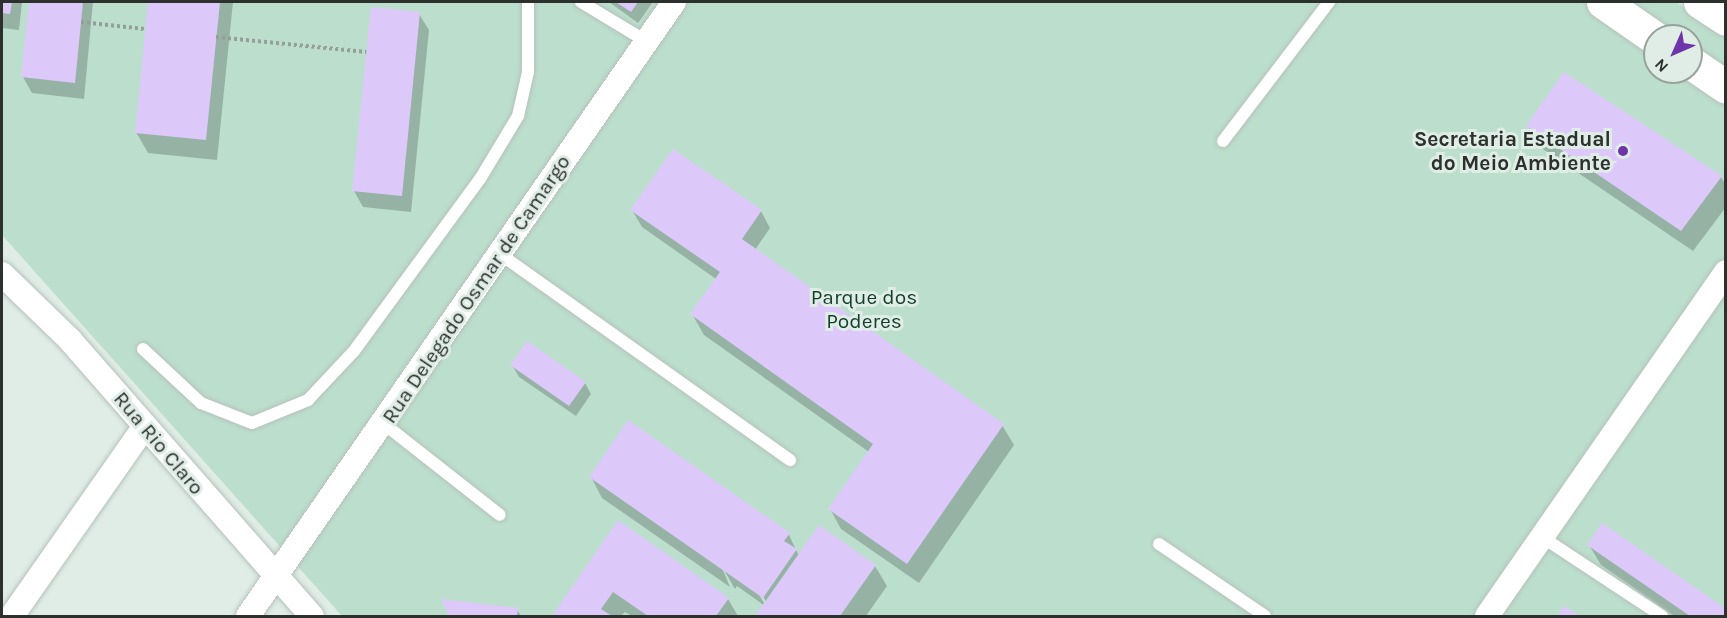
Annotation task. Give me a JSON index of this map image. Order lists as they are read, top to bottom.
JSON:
{
  "streets": {
    "street": ["Rua Delegado Osmar de Camargo", "Rua Rio Claro"]
  },
  "crossings": [
    ["Rua Delegado Osmar de Camargo", "Rua Rio Claro"]
  ],
  "parks": ["Parque dos Poderes"],
  "places": ["Secretaria Estadual do Meio Ambiente"],
  "north": "bottom left"
}
